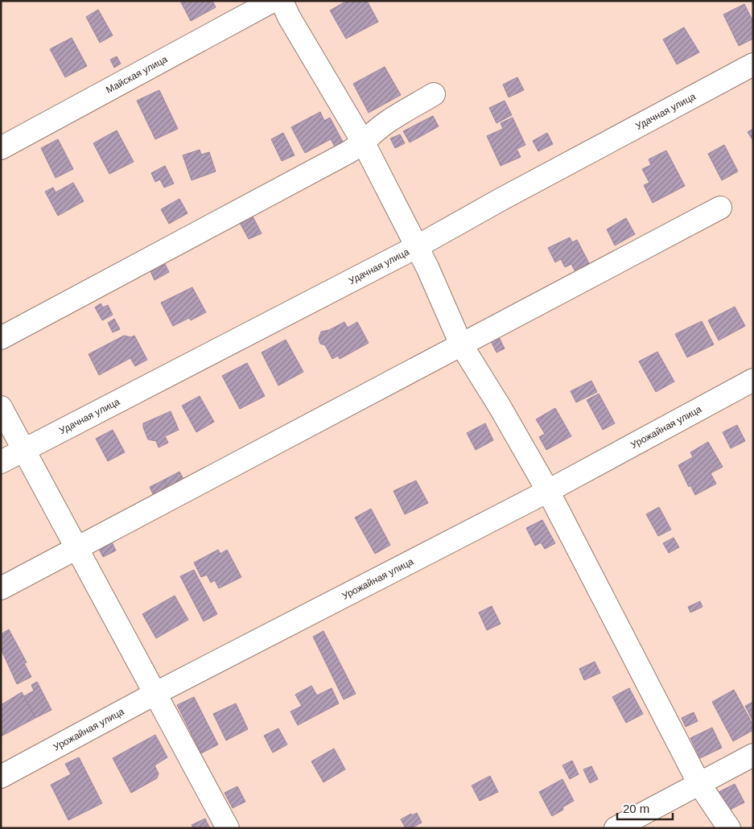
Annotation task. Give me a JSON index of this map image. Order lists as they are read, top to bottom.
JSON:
{
  "streets": {
    "street": ["Майская улица", "Удачная улица", "Урожайная улица"]
  },
  "scale_bar": "20 m"
}
